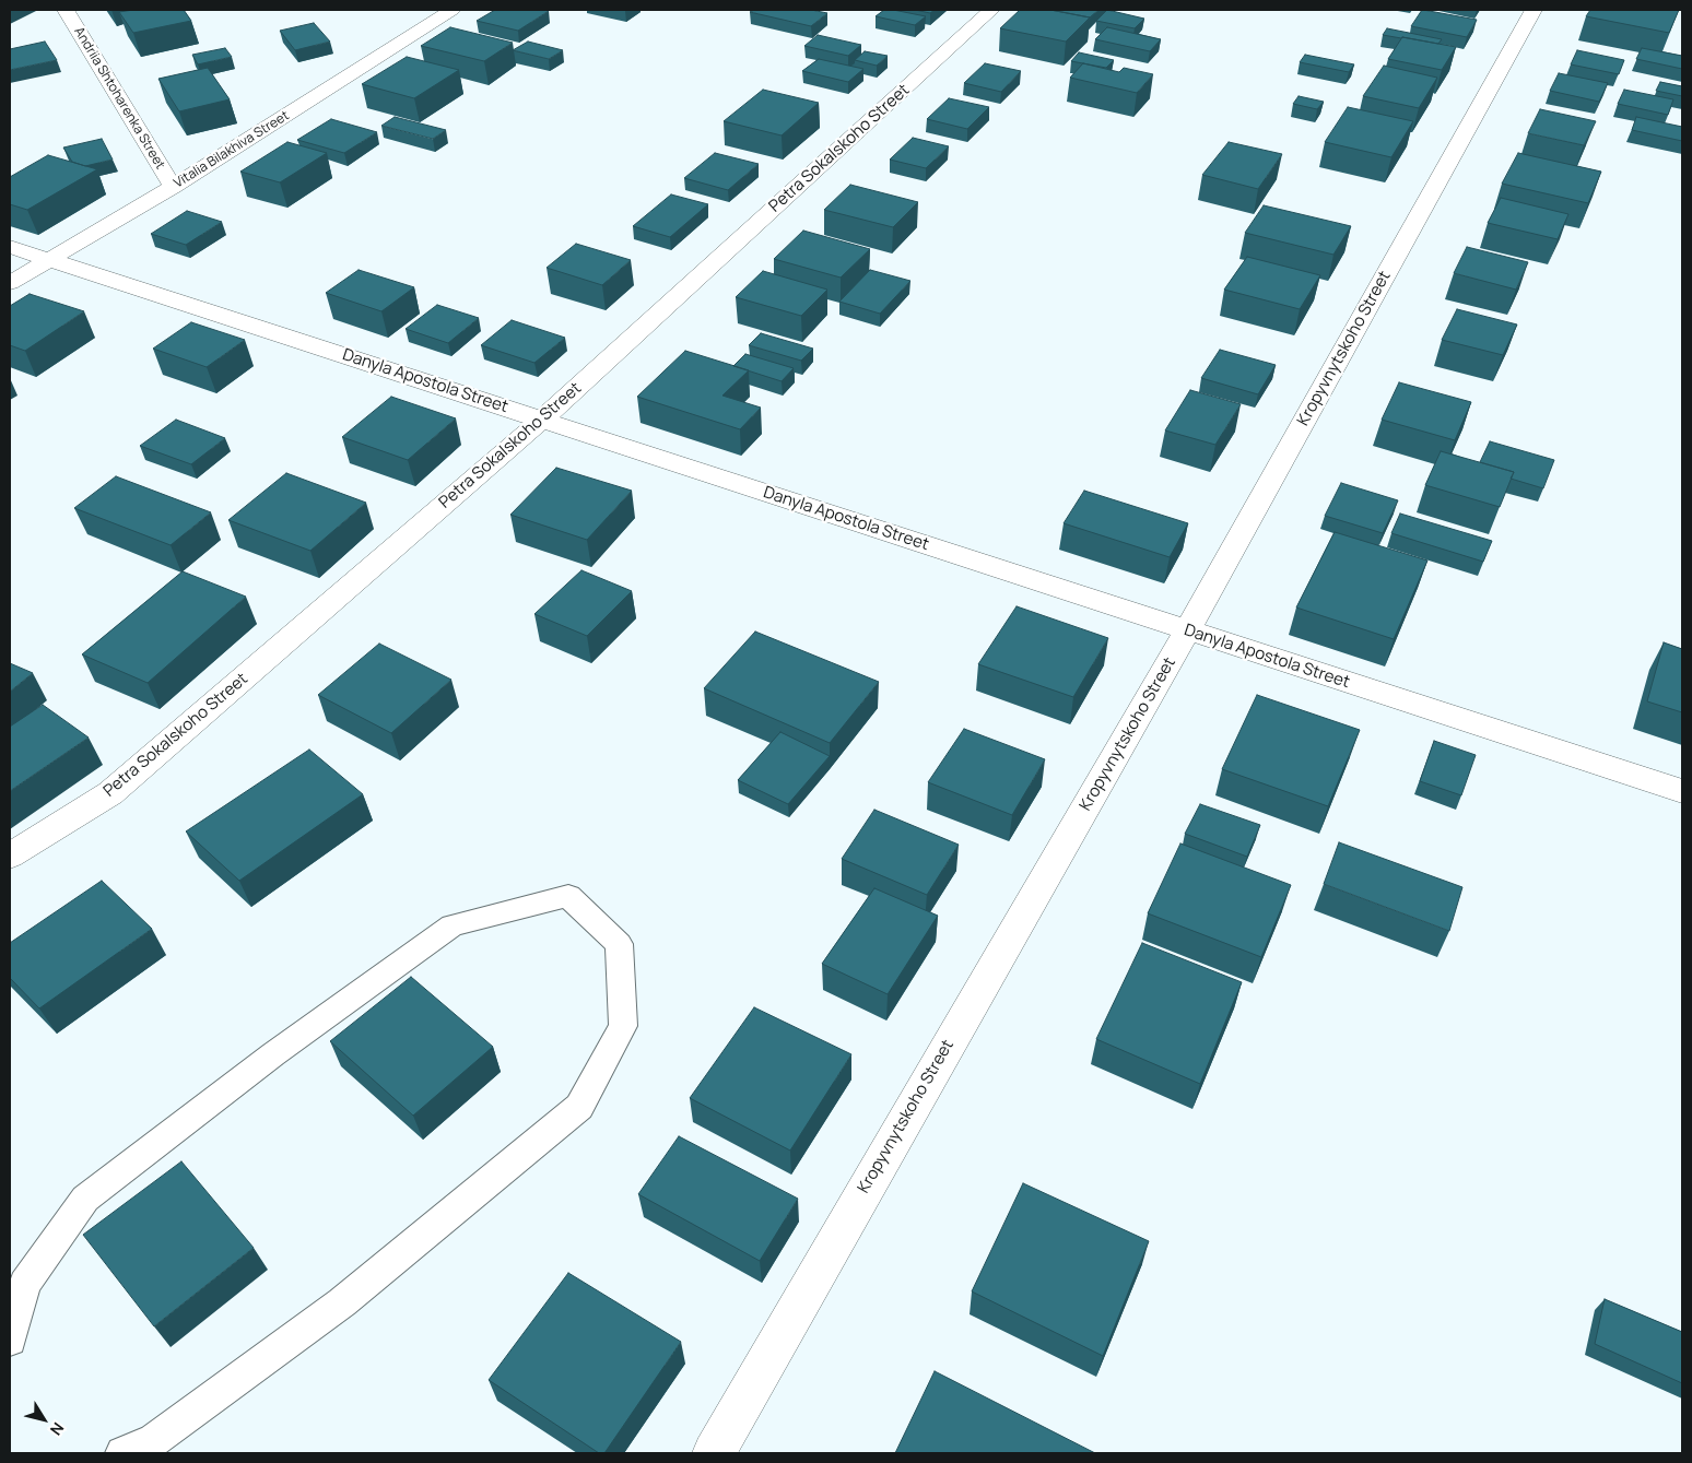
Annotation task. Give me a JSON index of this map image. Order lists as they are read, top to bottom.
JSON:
{
  "streets": {
    "street": [
      "Andriia Shtoharenka Street",
      "Petra Sokalskoho Street",
      "Vitalia Bilakhiva Street",
      "Kropyvnytskoho Street",
      "Danyla Apostola Street"
    ]
  },
  "crossings": [
    ["Andriia Shtoharenka Street", "Vitalia Bilakhiva Street"],
    ["Petra Sokalskoho Street", "Danyla Apostola Street"],
    ["Vitalia Bilakhiva Street", "Danyla Apostola Street"],
    ["Kropyvnytskoho Street", "Danyla Apostola Street"]
  ],
  "north": "bottom right"
}
